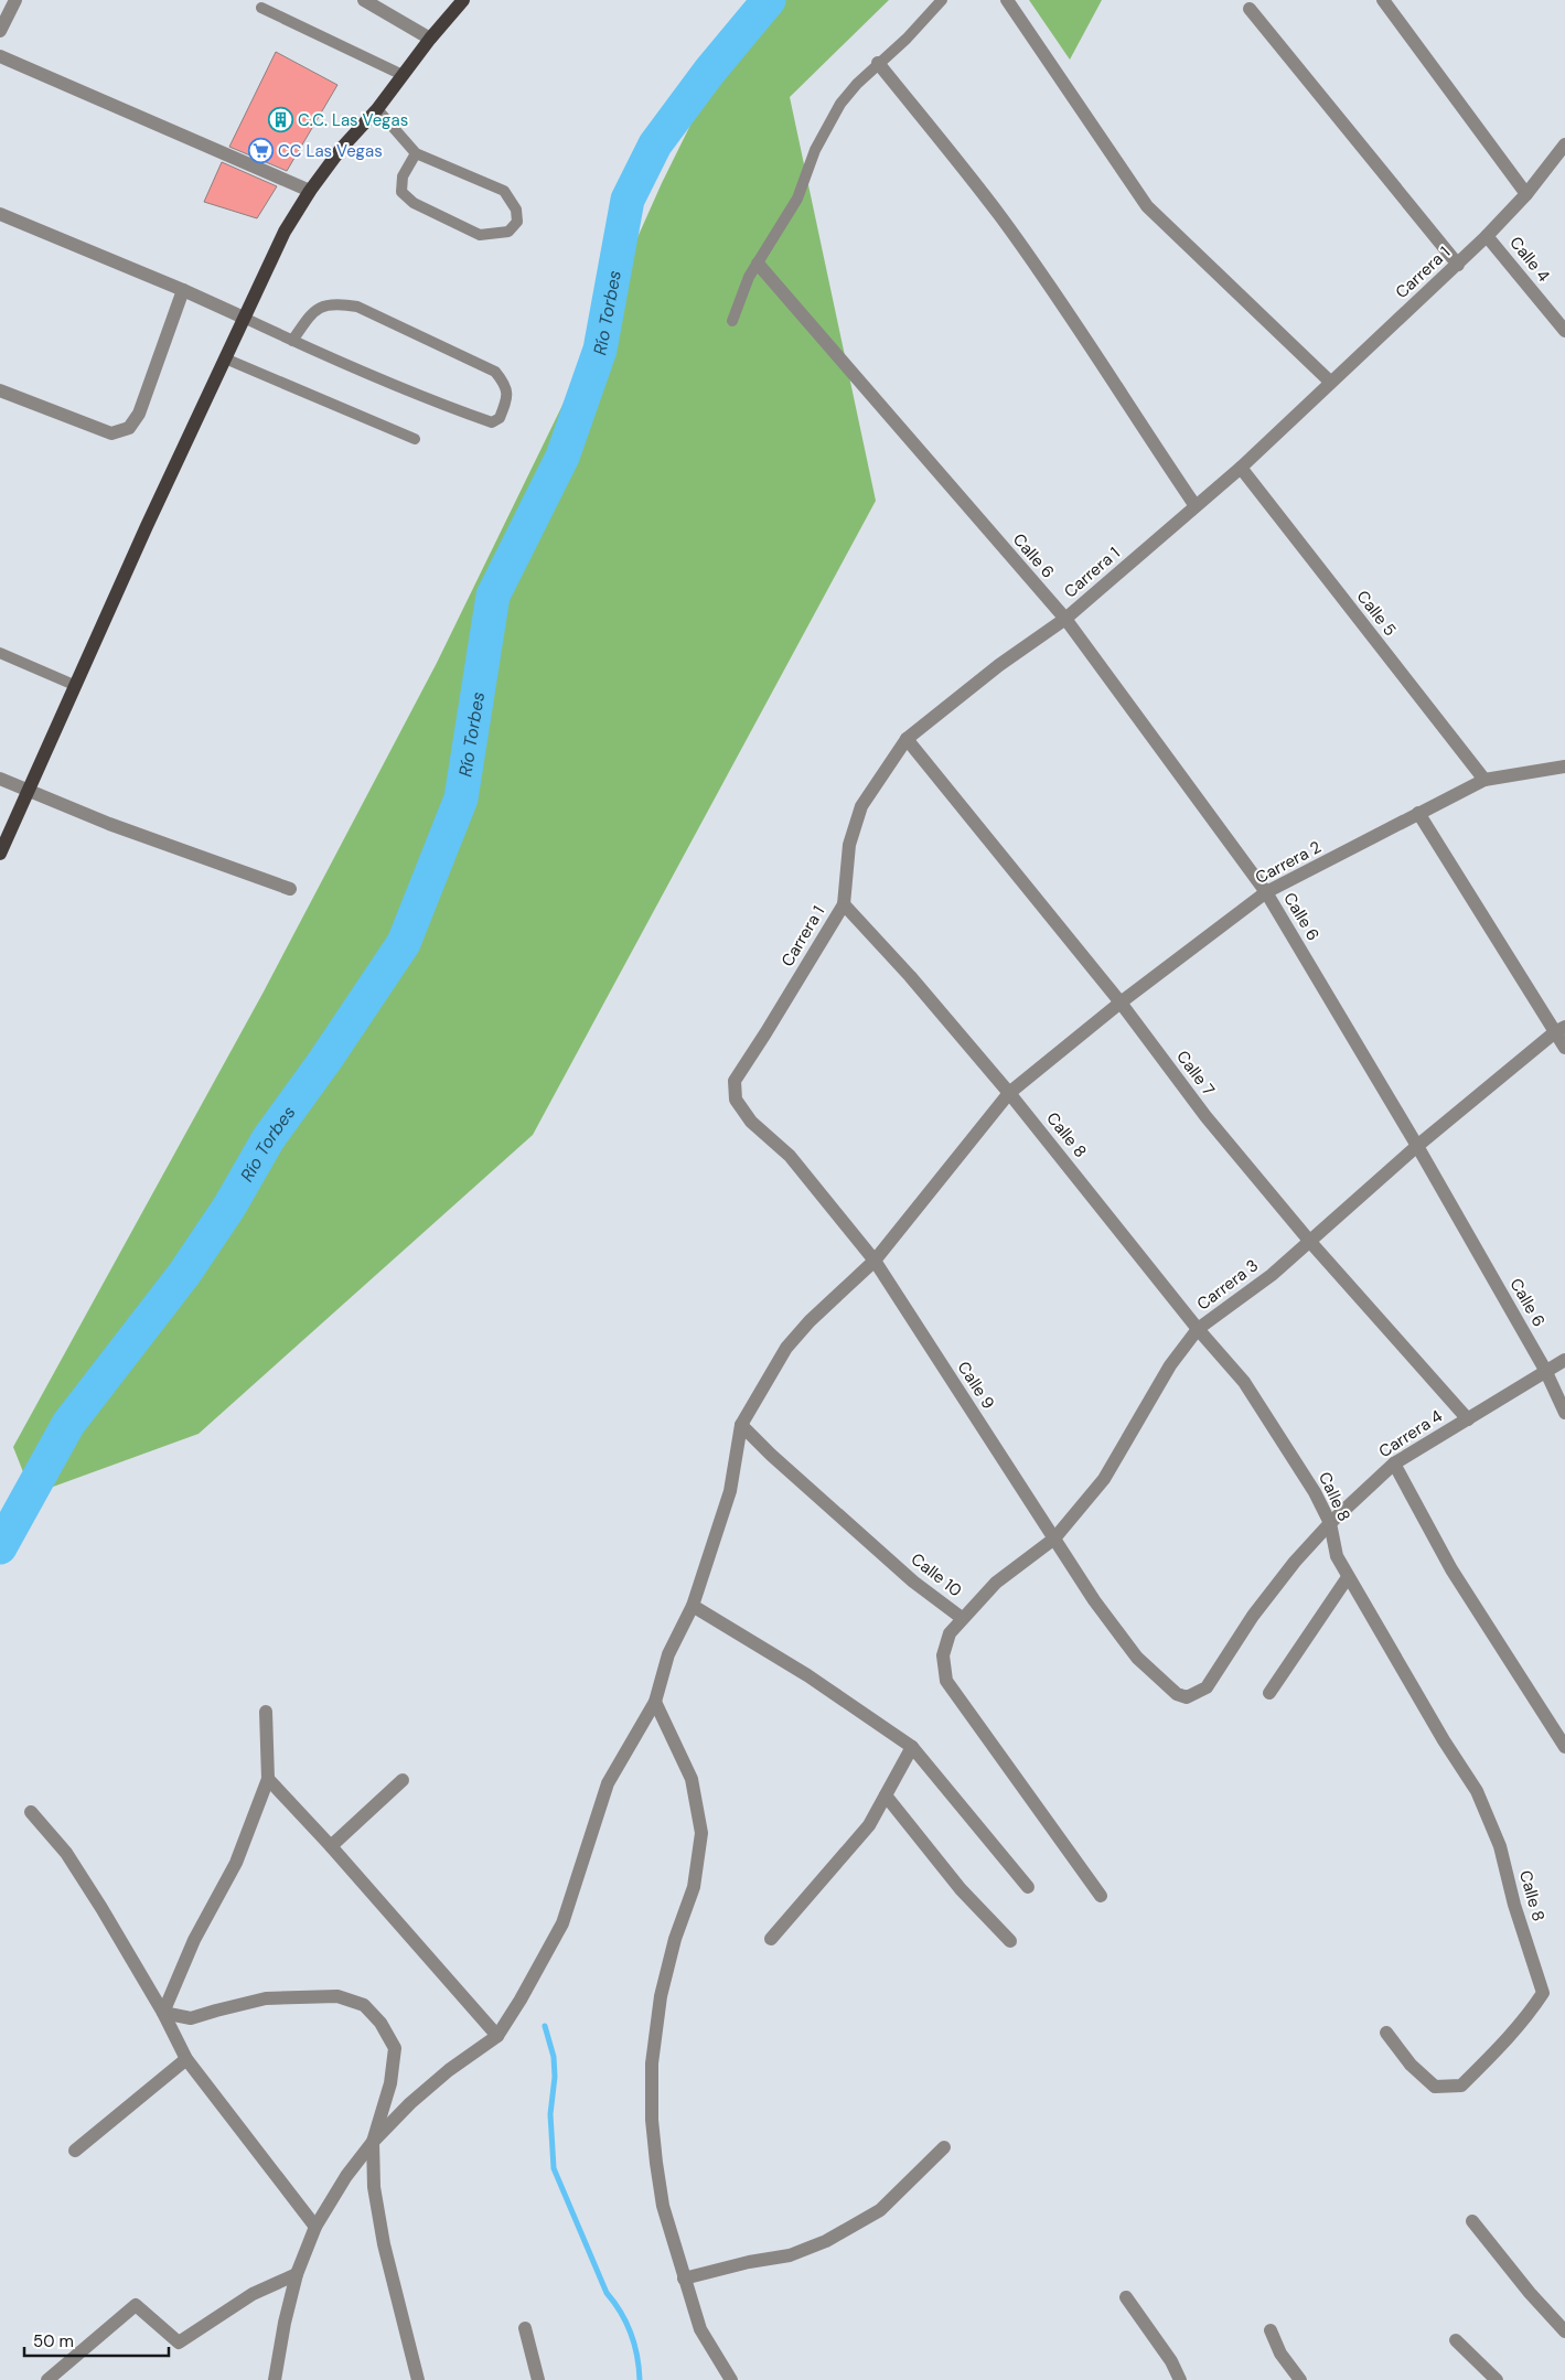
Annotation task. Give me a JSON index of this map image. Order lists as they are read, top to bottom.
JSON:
{
  "streets": {
    "street": [
      "Calle 4",
      "Carrera 1",
      "Calle 6",
      "Calle 5",
      "Carrera 2",
      "Calle 7",
      "Calle 8",
      "Carrera 3",
      "Calle 9",
      "Carrera 4",
      "Calle 10"
    ]
  },
  "crossings": [
    ["Calle 4", "Carrera 1"],
    ["Carrera 1", "Calle 6"],
    ["Carrera 1", "Calle 5"],
    ["Carrera 1", "Calle 7"],
    ["Carrera 1", "Calle 8"],
    ["Carrera 1", "Calle 9"],
    ["Calle 6", "Carrera 2"],
    ["Calle 6", "Carrera 3"],
    ["Calle 6", "Carrera 4"],
    ["Calle 5", "Carrera 2"],
    ["Carrera 2", "Calle 7"],
    ["Carrera 2", "Calle 8"],
    ["Carrera 2", "Calle 9"],
    ["Carrera 2", "Calle 10"],
    ["Calle 7", "Carrera 3"],
    ["Calle 7", "Carrera 4"],
    ["Calle 8", "Carrera 3"],
    ["Calle 8", "Carrera 4"],
    ["Carrera 3", "Calle 9"],
    ["Carrera 3", "Calle 10"],
    ["Calle 9", "Carrera 4"]
  ],
  "water": ["Río Torbes"],
  "places": {
    "building": ["C.C. Las Vegas"],
    "supermarket": ["CC Las Vegas"]
  },
  "scale_bar": "50 m"
}
